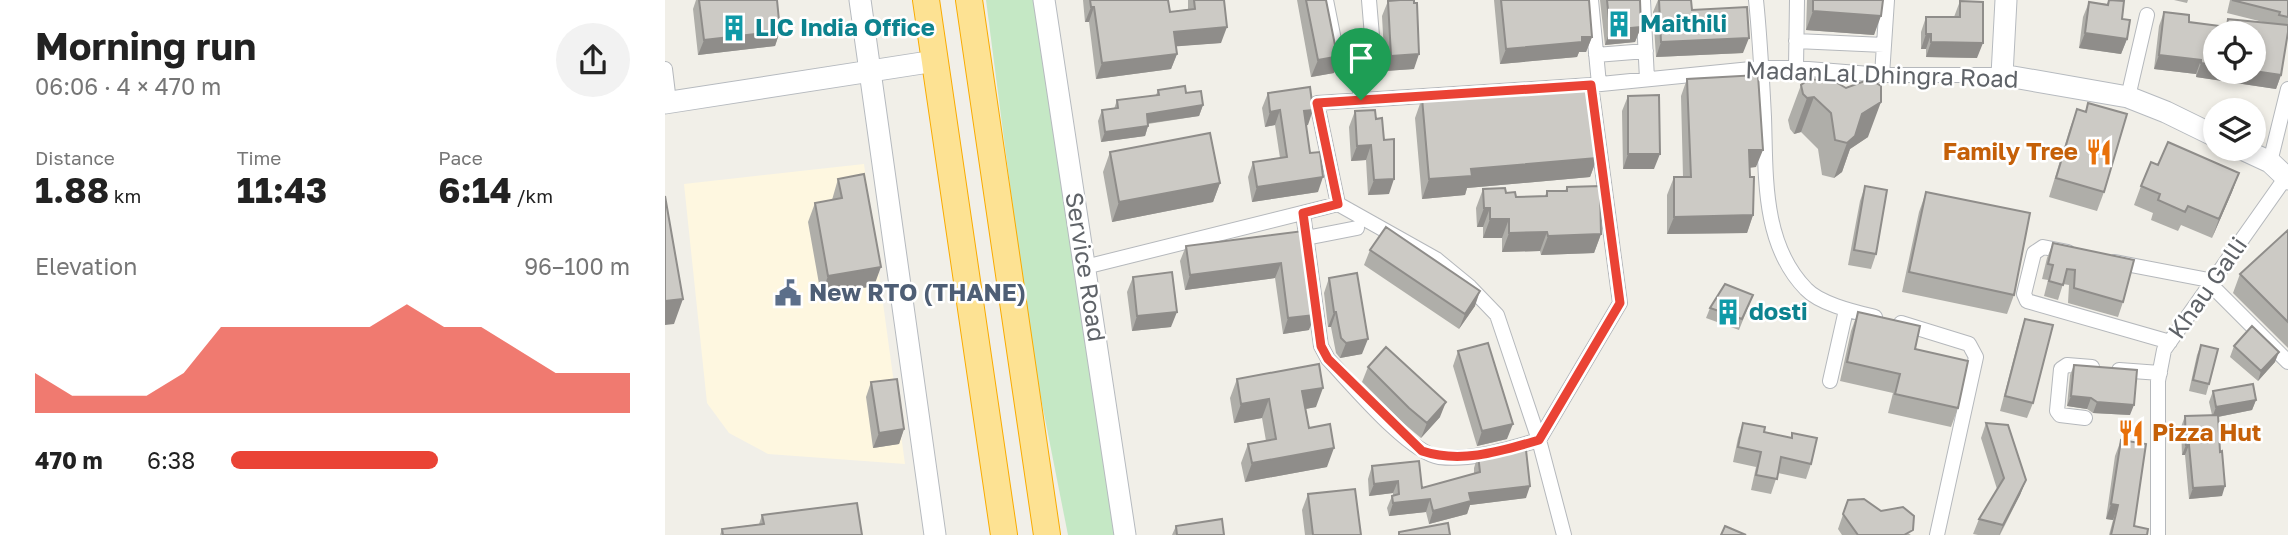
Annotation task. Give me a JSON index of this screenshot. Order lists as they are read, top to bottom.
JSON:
{
  "streets": {
    "street": ["MadanLal Dhingra Road", "Service Road", "Khau Galli"]
  },
  "places": {
    "building": ["Maithili", "LIC India Office", "dosti"],
    "restaurant": ["Family Tree", "Pizza Hut"],
    "public building": ["New RTO (THANE)"]
  },
  "page": {
    "heading": ["Morning run", "06:06 · 4 × 470 m"],
    "stats": [
      ["Distance", "1.88 km"],
      ["Time", "11:43"],
      ["Pace", "6:14 /km"]
    ],
    "chart": ["Elevation", "96–100 m"],
    "list": [
      {
        "name": "470 m",
        "note": "6:38"
      }
    ]
  }
}
